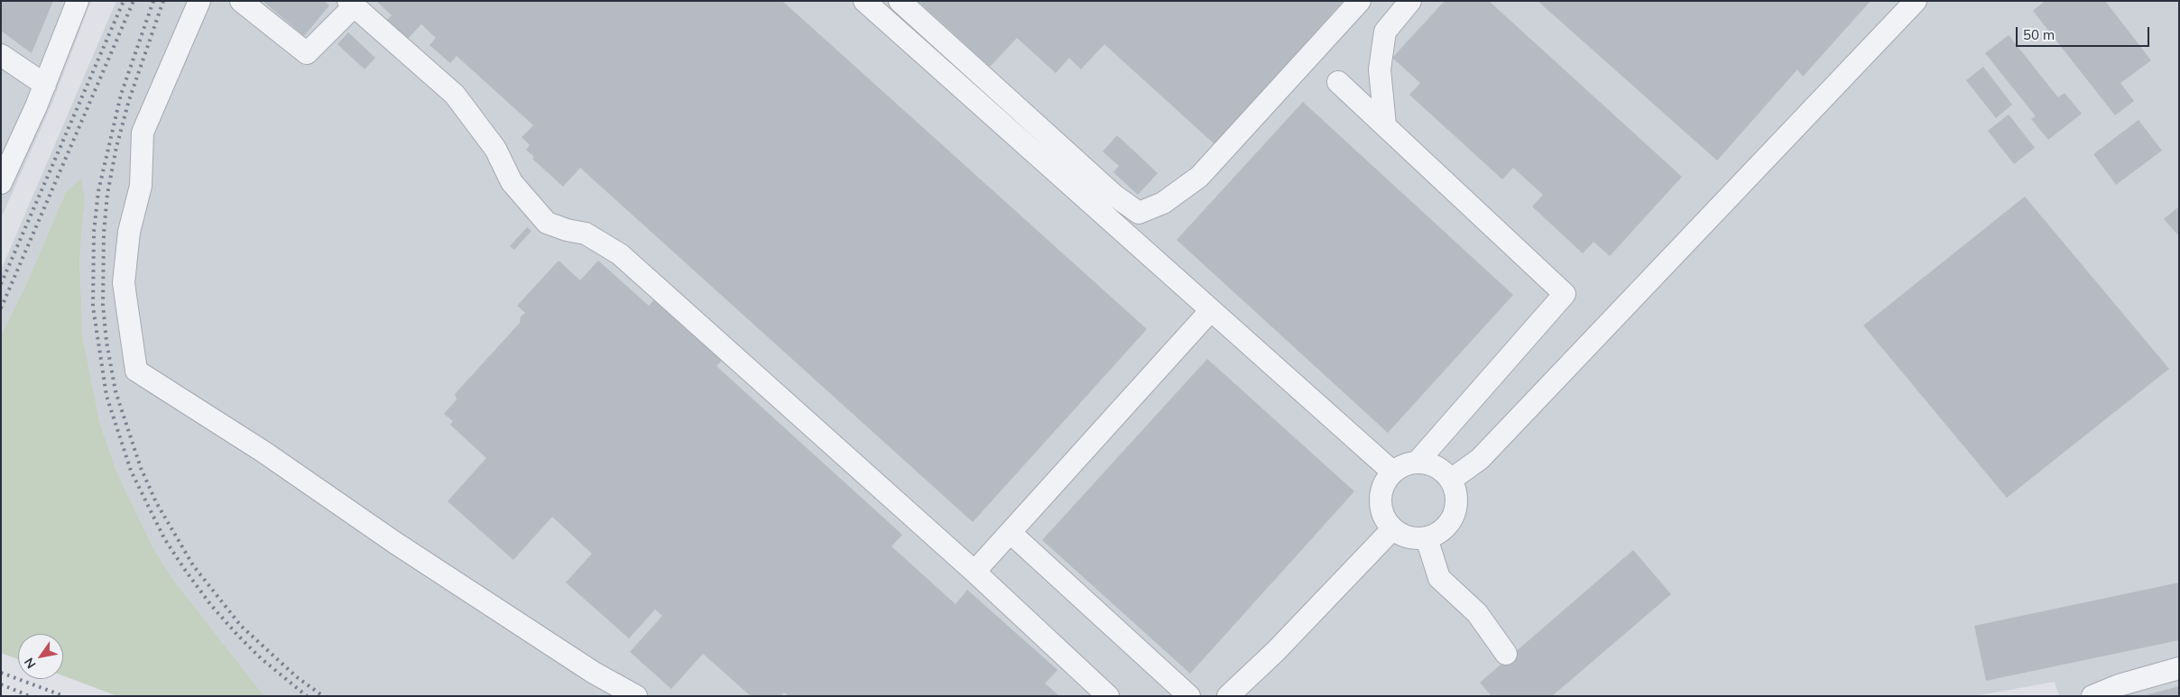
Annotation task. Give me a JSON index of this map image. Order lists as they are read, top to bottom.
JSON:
{
  "scale_bar": "50 m",
  "north": "bottom left"
}
